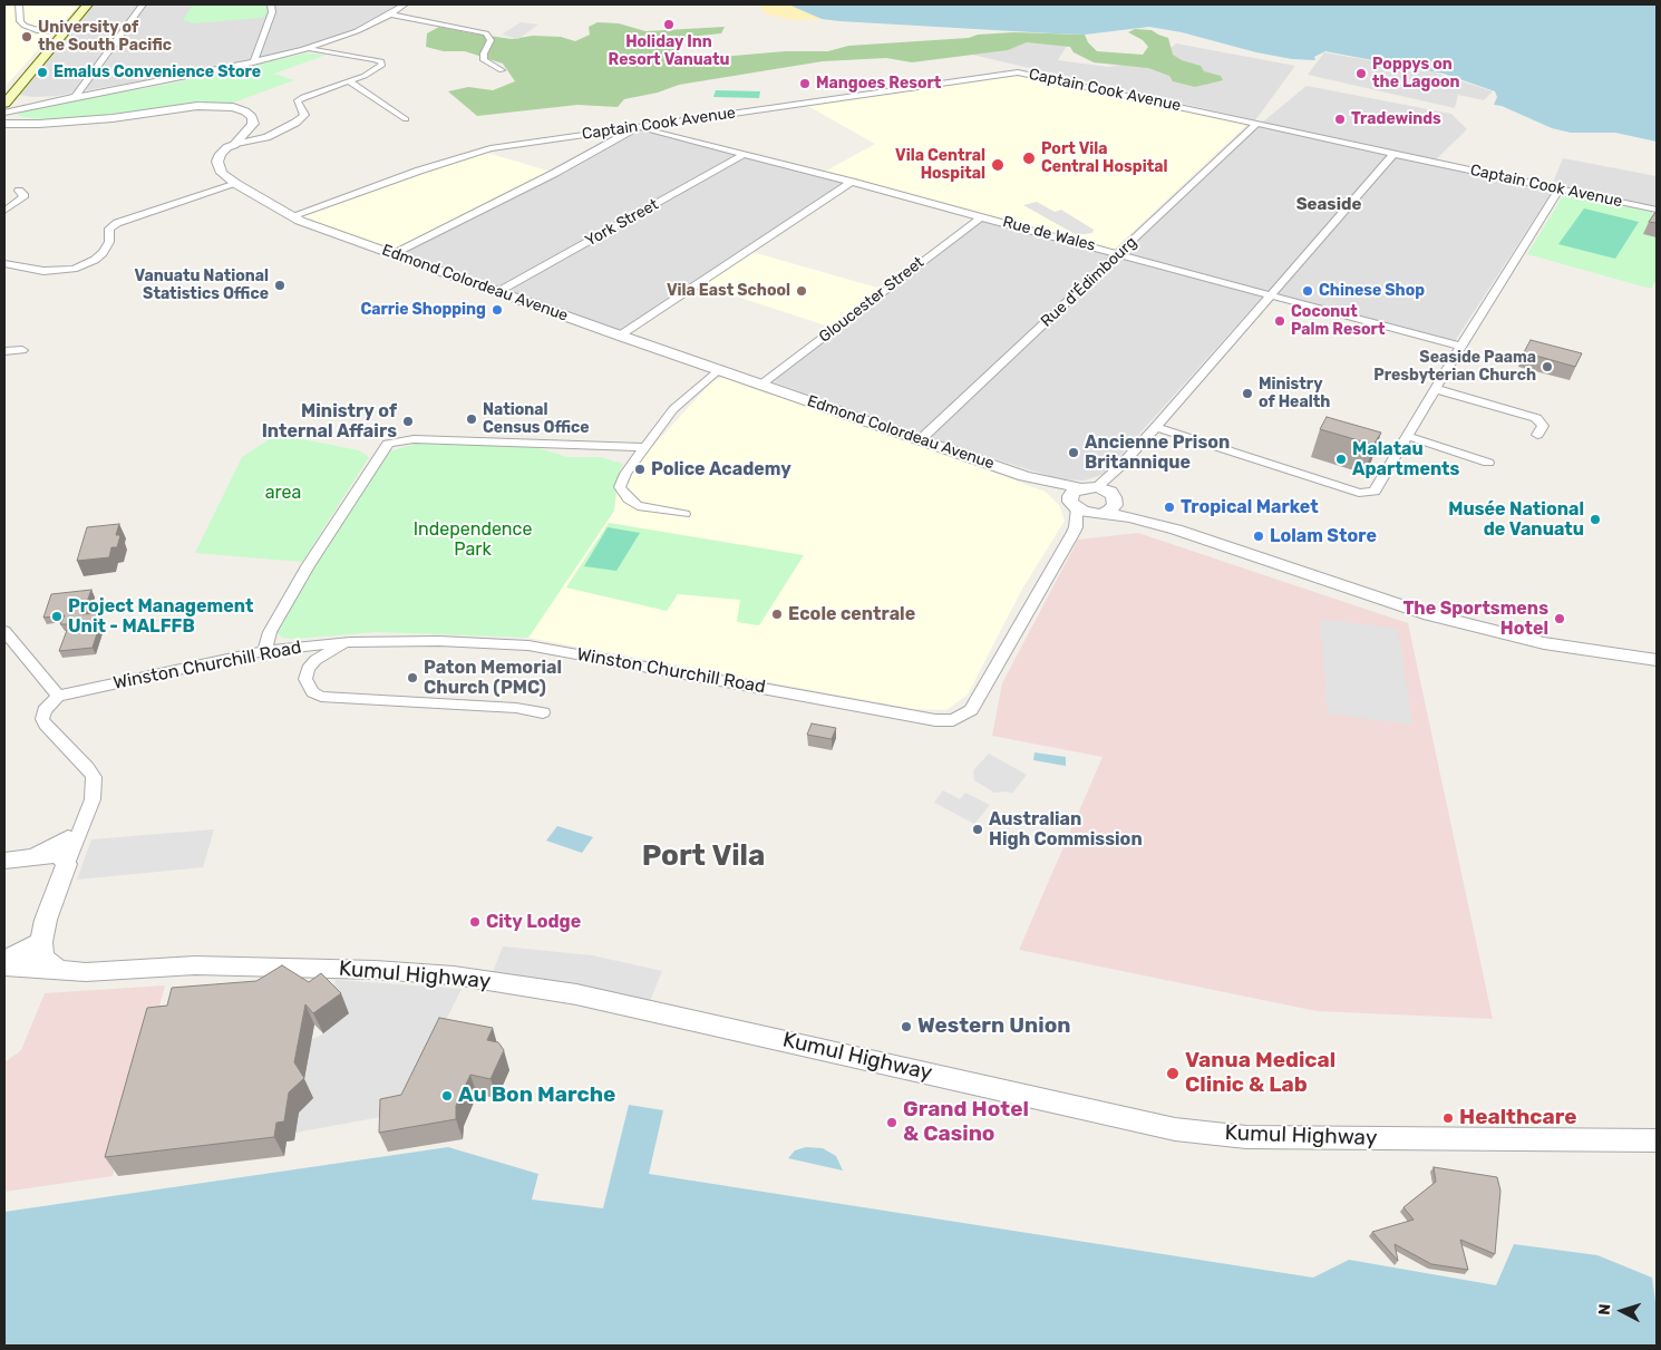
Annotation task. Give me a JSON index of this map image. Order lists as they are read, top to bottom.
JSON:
{
  "streets": {
    "street": [
      "Captain Cook Avenue",
      "York Street",
      "Rue de Wales",
      "Rue d'Édimbourg",
      "Edmond Colordeau Avenue",
      "Gloucester Street",
      "Winston Churchill Road",
      "Kumul Highway"
    ]
  },
  "crossings": [
    ["Captain Cook Avenue", "Rue de Wales"],
    ["Captain Cook Avenue", "Rue d'Édimbourg"],
    ["Captain Cook Avenue", "Edmond Colordeau Avenue"],
    ["York Street", "Rue de Wales"],
    ["York Street", "Edmond Colordeau Avenue"],
    ["Rue de Wales", "Rue d'Édimbourg"],
    ["Rue de Wales", "Gloucester Street"],
    ["Rue d'Édimbourg", "Edmond Colordeau Avenue"],
    ["Edmond Colordeau Avenue", "Gloucester Street"]
  ],
  "districts": ["Seaside", "Port Vila"],
  "parks": ["area", "Independence Park"],
  "places": [
    "Holiday Inn Resort Vanuatu",
    "University of the South Pacific",
    "Emalus Convenience Store",
    "Poppys on the Lagoon",
    "Mangoes Resort",
    "Tradewinds",
    "Port Vila Central Hospital",
    "Vila Central Hospital",
    "Vanuatu National Statistics Office",
    "Vila East School",
    "Chinese Shop",
    "Carrie Shopping",
    "Coconut Palm Resort",
    "Seaside Paama Presbyterian Church",
    "Ministry of Health",
    "National Census Office",
    "Ministry of Internal Affairs",
    "Ancienne Prison Britannique",
    "Malatau Apartments",
    "Police Academy",
    "Tropical Market",
    "Musée National de Vanuatu",
    "Lolam Store",
    "Ecole centrale",
    "Project Management Unit - MALFFB",
    "The Sportsmens Hotel",
    "Paton Memorial Church (PMC)",
    "Australian High Commission",
    "City Lodge",
    "Western Union",
    "Vanua Medical Clinic & Lab",
    "Au Bon Marche",
    "Healthcare",
    "Grand Hotel & Casino"
  ],
  "north": "left"
}
